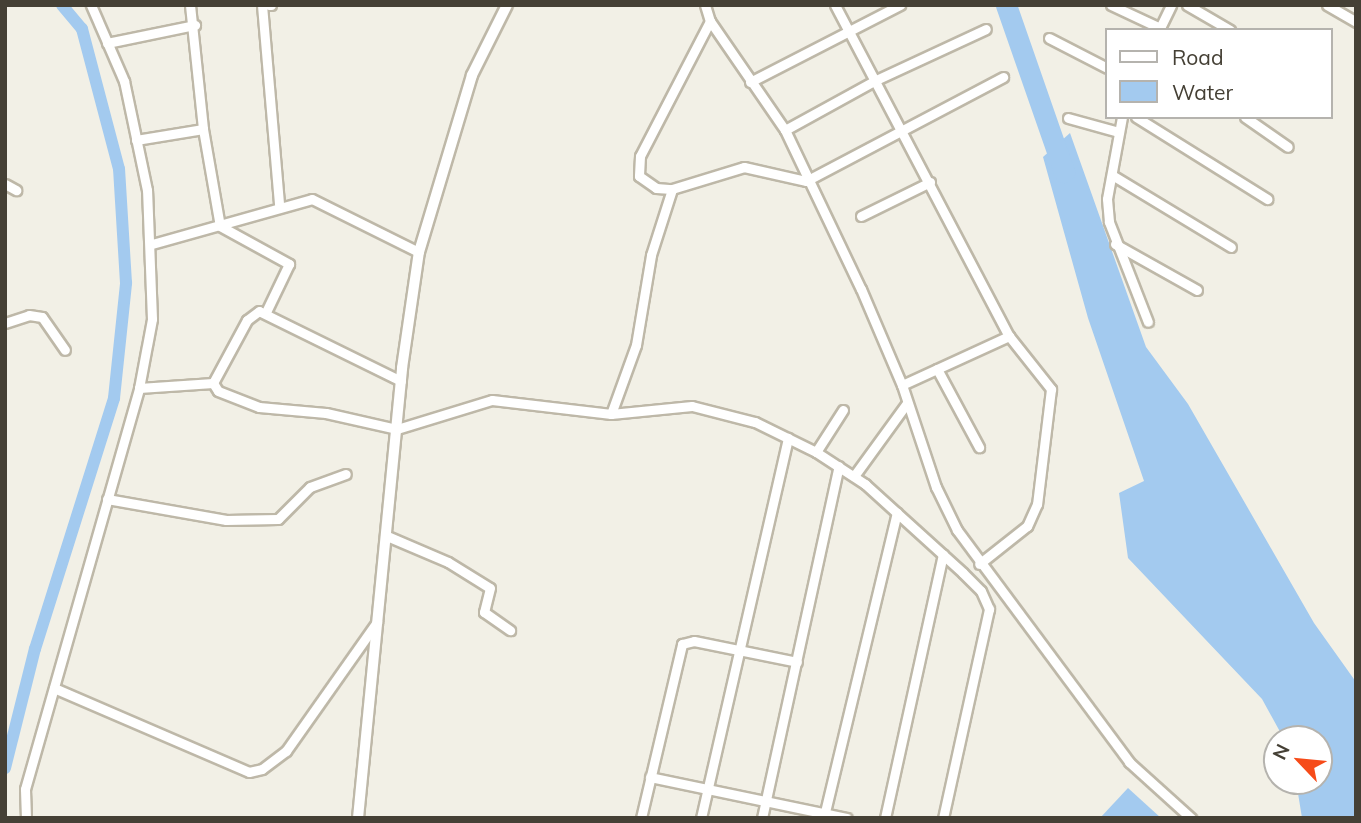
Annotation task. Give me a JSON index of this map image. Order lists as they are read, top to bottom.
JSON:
{
  "legend": ["Road", "Water"],
  "north": "top left"
}
